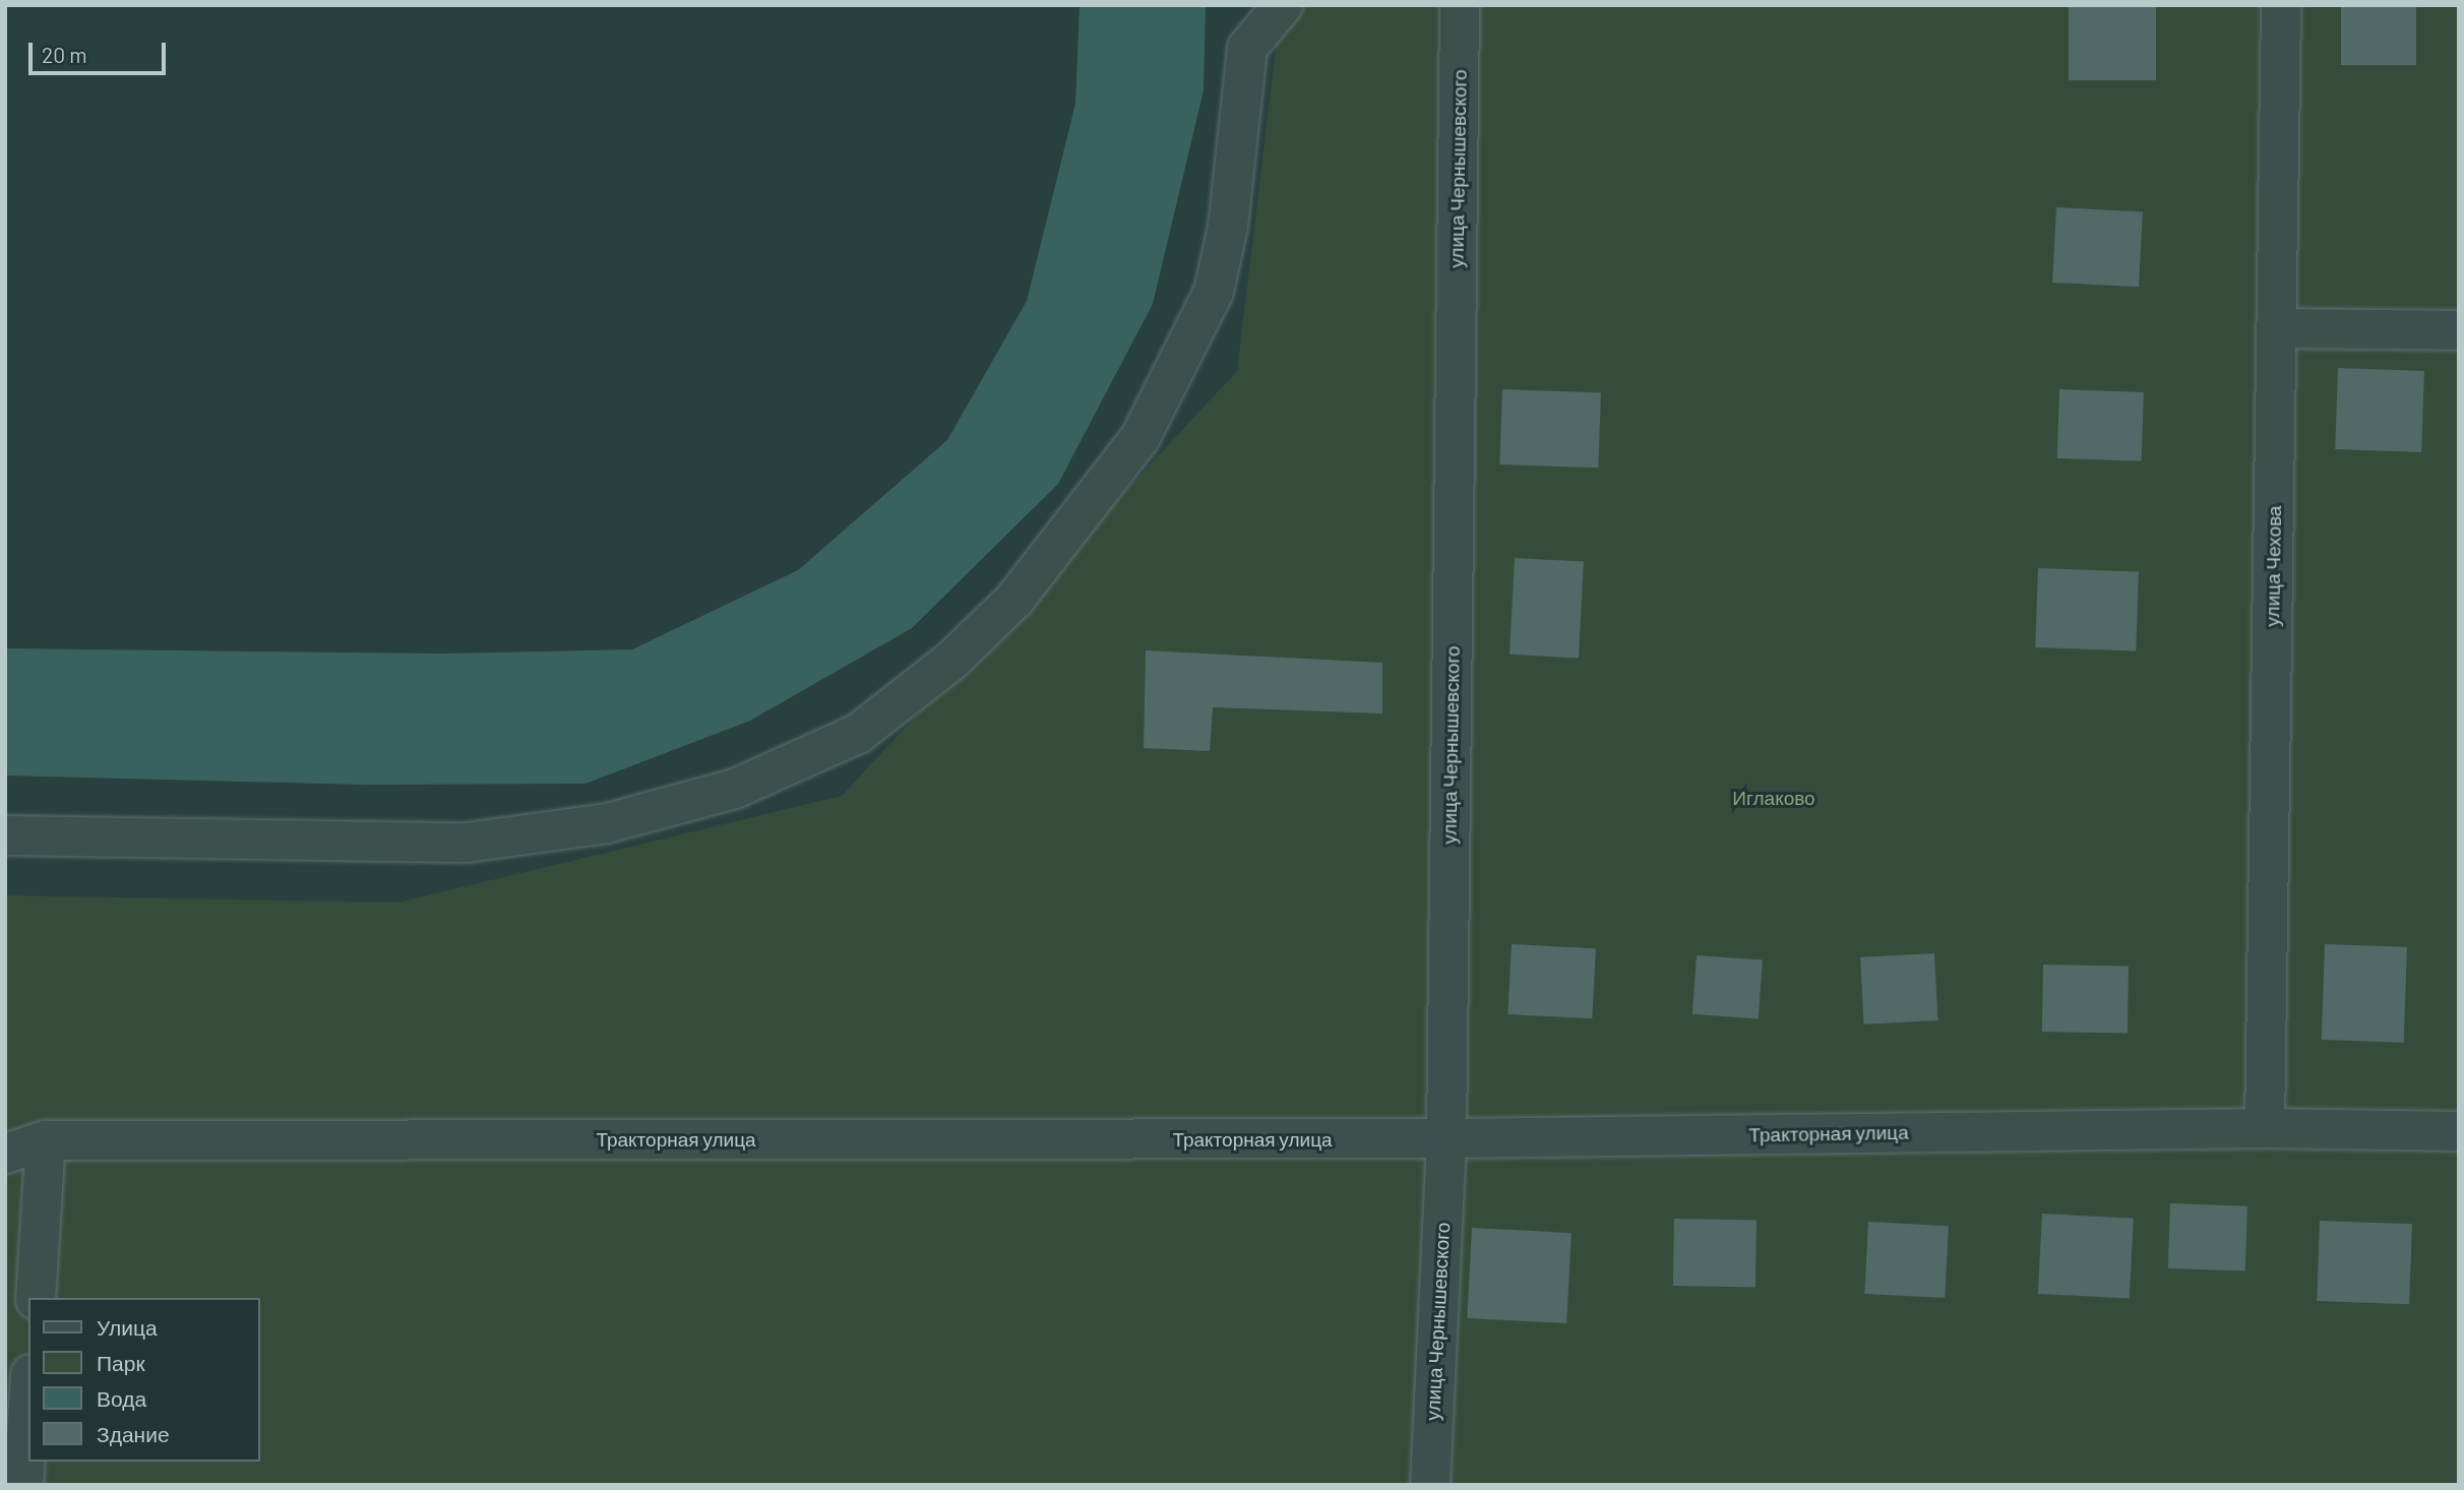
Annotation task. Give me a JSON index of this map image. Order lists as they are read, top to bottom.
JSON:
{
  "streets": {
    "street": ["улица Чернышевского", "улица Чехова", "Тракторная улица"]
  },
  "crossings": [
    ["улица Чернышевского", "Тракторная улица"],
    ["улица Чехова", "Тракторная улица"]
  ],
  "parks": ["Иглаково"],
  "legend": [
    "Улица",
    "Парк",
    "Вода",
    "Здание"
  ],
  "scale_bar": "20 m"
}
